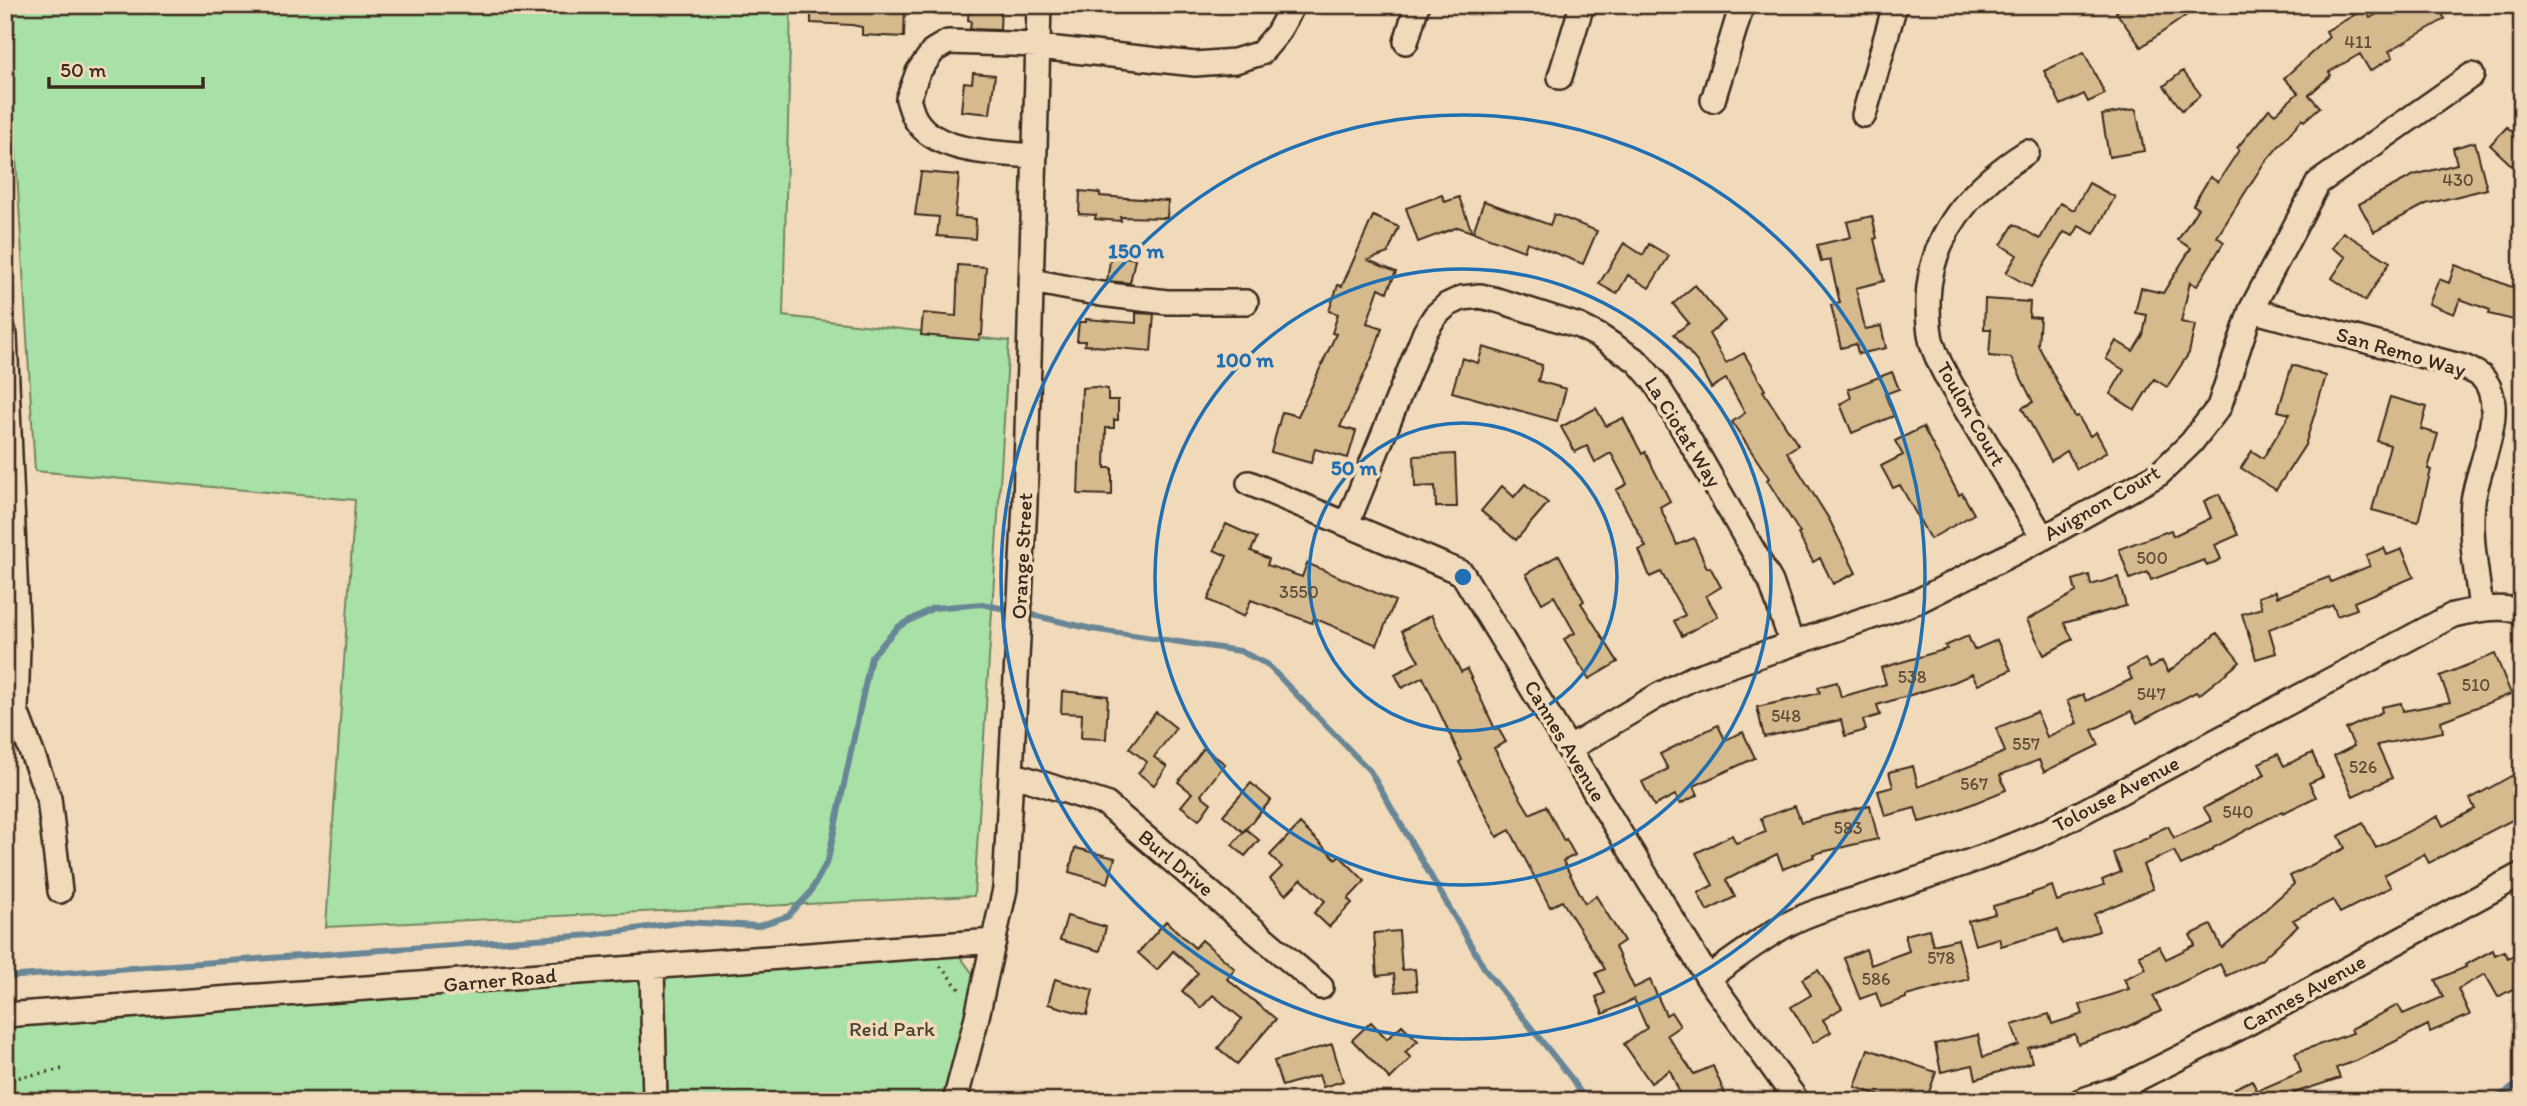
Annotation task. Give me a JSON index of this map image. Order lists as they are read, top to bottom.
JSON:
{
  "streets": {
    "street": [
      "San Remo Way",
      "Toulon Court",
      "La Ciotat Way",
      "Avignon Court",
      "Orange Street",
      "Cannes Avenue",
      "Tolouse Avenue",
      "Burl Drive",
      "Garner Road"
    ]
  },
  "crossings": [
    ["San Remo Way", "Avignon Court"],
    ["San Remo Way", "Tolouse Avenue"],
    ["Toulon Court", "Avignon Court"],
    ["La Ciotat Way", "Avignon Court"],
    ["La Ciotat Way", "Cannes Avenue"],
    ["Avignon Court", "Cannes Avenue"],
    ["Orange Street", "Burl Drive"],
    ["Orange Street", "Garner Road"],
    ["Cannes Avenue", "Tolouse Avenue"]
  ],
  "parks": ["Reid Park"],
  "house_numbers": [
    "411",
    "430",
    "500",
    "3550",
    "538",
    "510",
    "547",
    "548",
    "557",
    "526",
    "567",
    "540",
    "583",
    "578",
    "586"
  ],
  "scale_bar": "50 m",
  "rings": ["150 m", "100 m", "50 m"]
}
